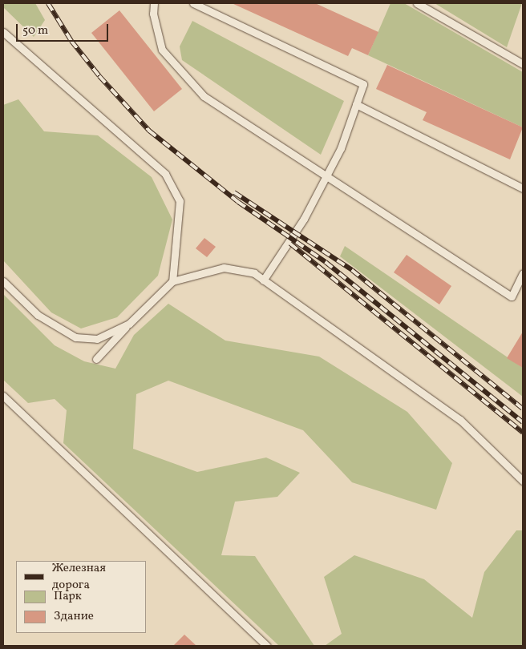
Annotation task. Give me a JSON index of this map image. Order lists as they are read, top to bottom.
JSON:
{
  "legend": ["Железная дорога", "Парк", "Здание"],
  "scale_bar": "50 m"
}
